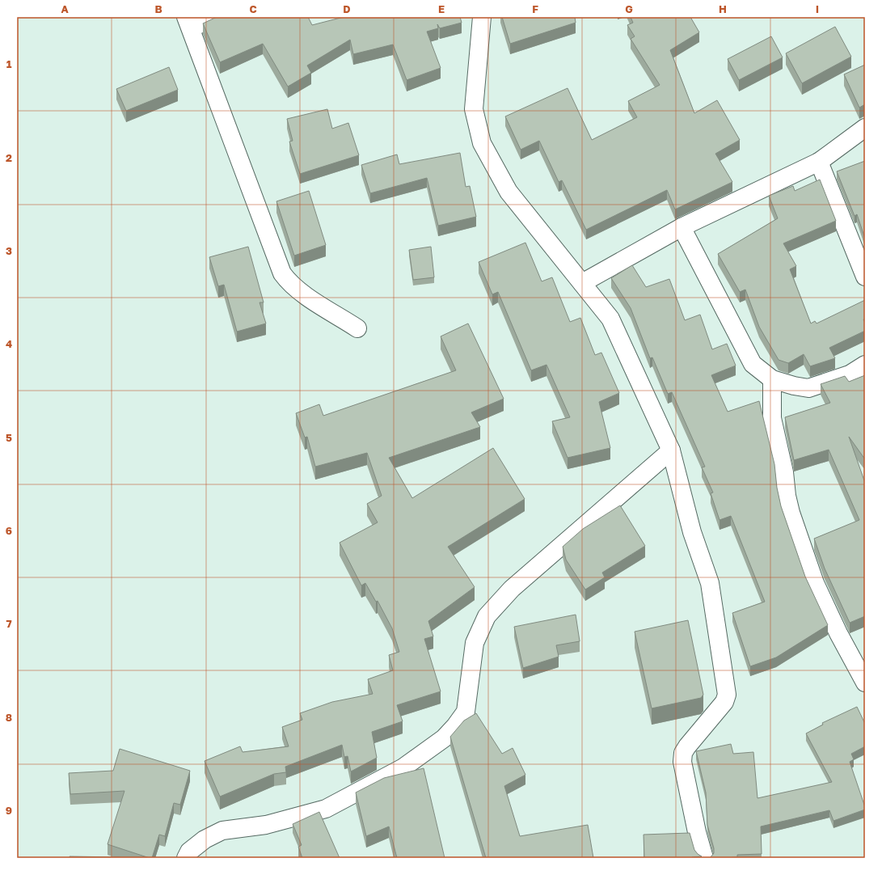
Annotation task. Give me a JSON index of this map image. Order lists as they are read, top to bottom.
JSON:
{
  "grid": {
    "columns": [
      "A",
      "B",
      "C",
      "D",
      "E",
      "F",
      "G",
      "H",
      "I"
    ],
    "rows": [
      "1",
      "2",
      "3",
      "4",
      "5",
      "6",
      "7",
      "8",
      "9"
    ]
  }
}
